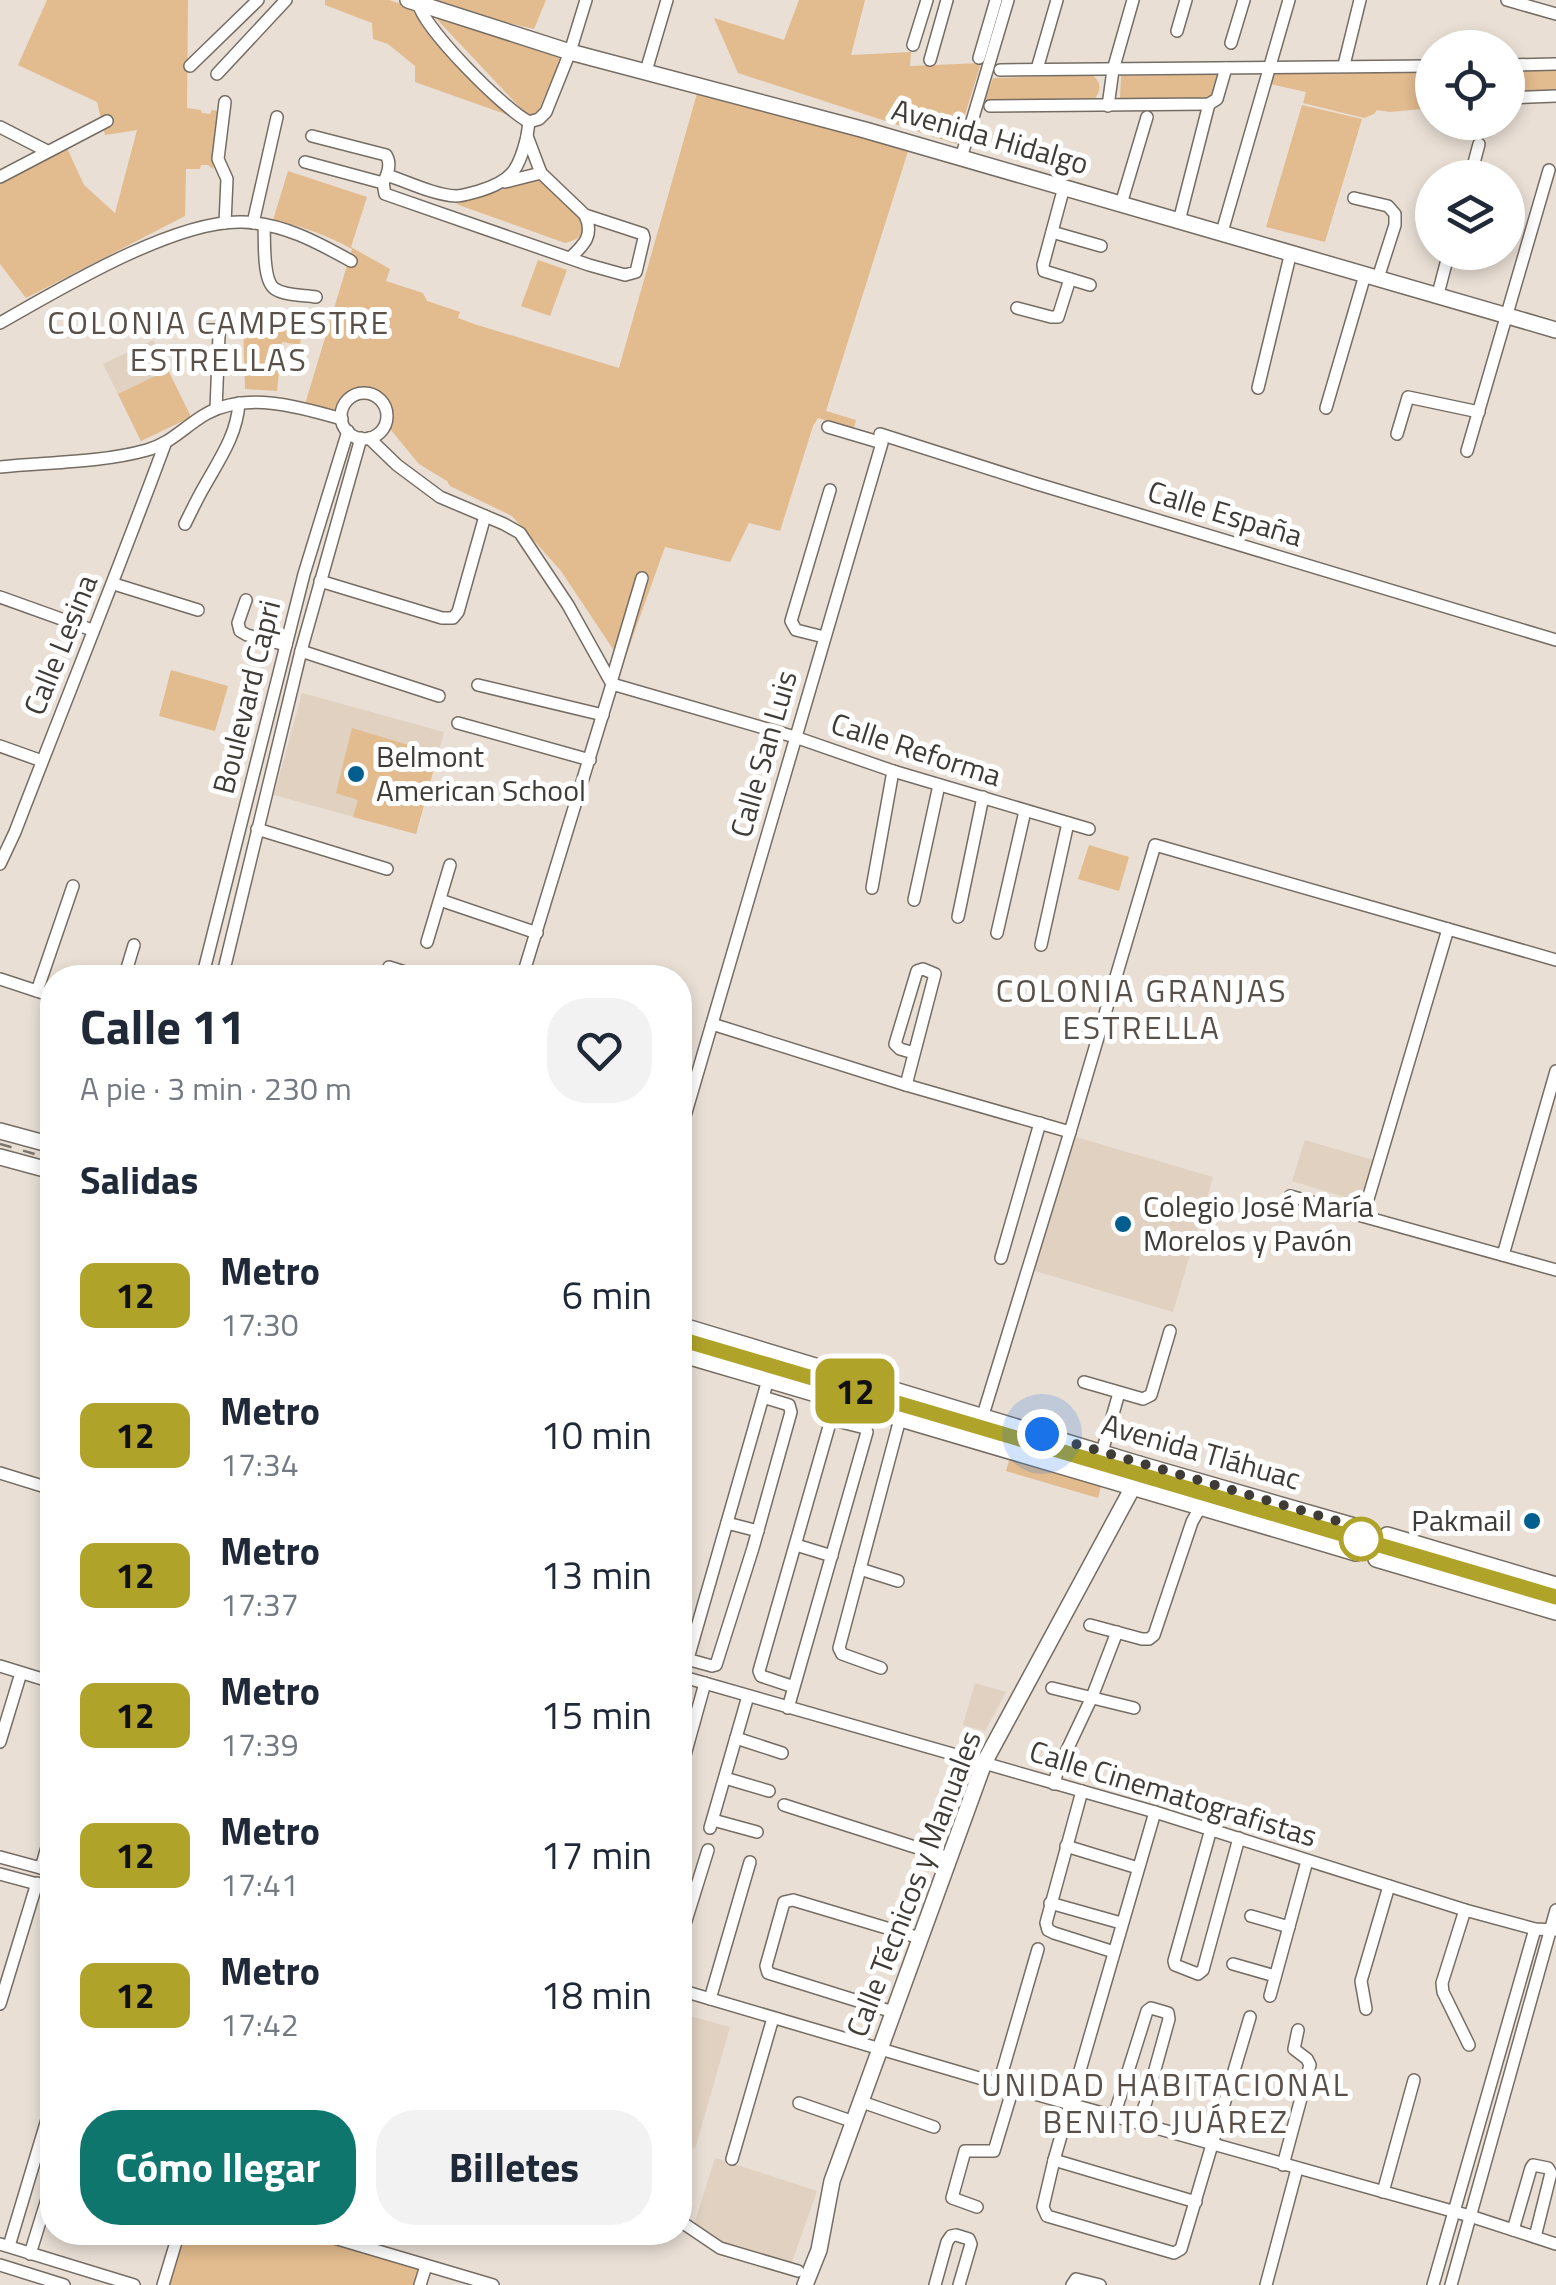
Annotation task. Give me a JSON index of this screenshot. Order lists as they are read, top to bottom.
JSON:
{
  "streets": {
    "street": [
      "Avenida Hidalgo",
      "Calle España",
      "Calle Lesina",
      "Boulevard Capri",
      "Calle Reforma",
      "Calle San Luis",
      "Avenida Tláhuac",
      "Calle Cinematografistas",
      "Calle Técnicos y Manuales"
    ]
  },
  "crossings": [
    ["Calle España", "Calle San Luis"],
    ["Calle Reforma", "Calle San Luis"],
    ["Avenida Tláhuac", "Calle Técnicos y Manuales"],
    ["Calle Cinematografistas", "Calle Técnicos y Manuales"]
  ],
  "districts": ["COLONIA CAMPESTRE ESTRELLAS", "COLONIA GRANJAS ESTRELLA", "UNIDAD HABITACIONAL BENITO JUÁREZ"],
  "places": ["Belmont American School", "Colegio José María Morelos y Pavón", "Pakmail"],
  "lines": ["metro line 12"],
  "page": {
    "on_map": "12",
    "heading": [
      ["Calle 11", "A pie · 3 min · 230 m"],
      "Salidas"
    ],
    "list": [
      {
        "mark": "12",
        "name": "Metro",
        "note": "17:30",
        "value": "6 min"
      },
      {
        "mark": "12",
        "name": "Metro",
        "note": "17:34",
        "value": "10 min"
      },
      {
        "mark": "12",
        "name": "Metro",
        "note": "17:37",
        "value": "13 min"
      },
      {
        "mark": "12",
        "name": "Metro",
        "note": "17:39",
        "value": "15 min"
      },
      {
        "mark": "12",
        "name": "Metro",
        "note": "17:41",
        "value": "17 min"
      },
      {
        "mark": "12",
        "name": "Metro",
        "note": "17:42",
        "value": "18 min"
      }
    ],
    "buttons": ["Cómo llegar", "Billetes"]
  }
}
